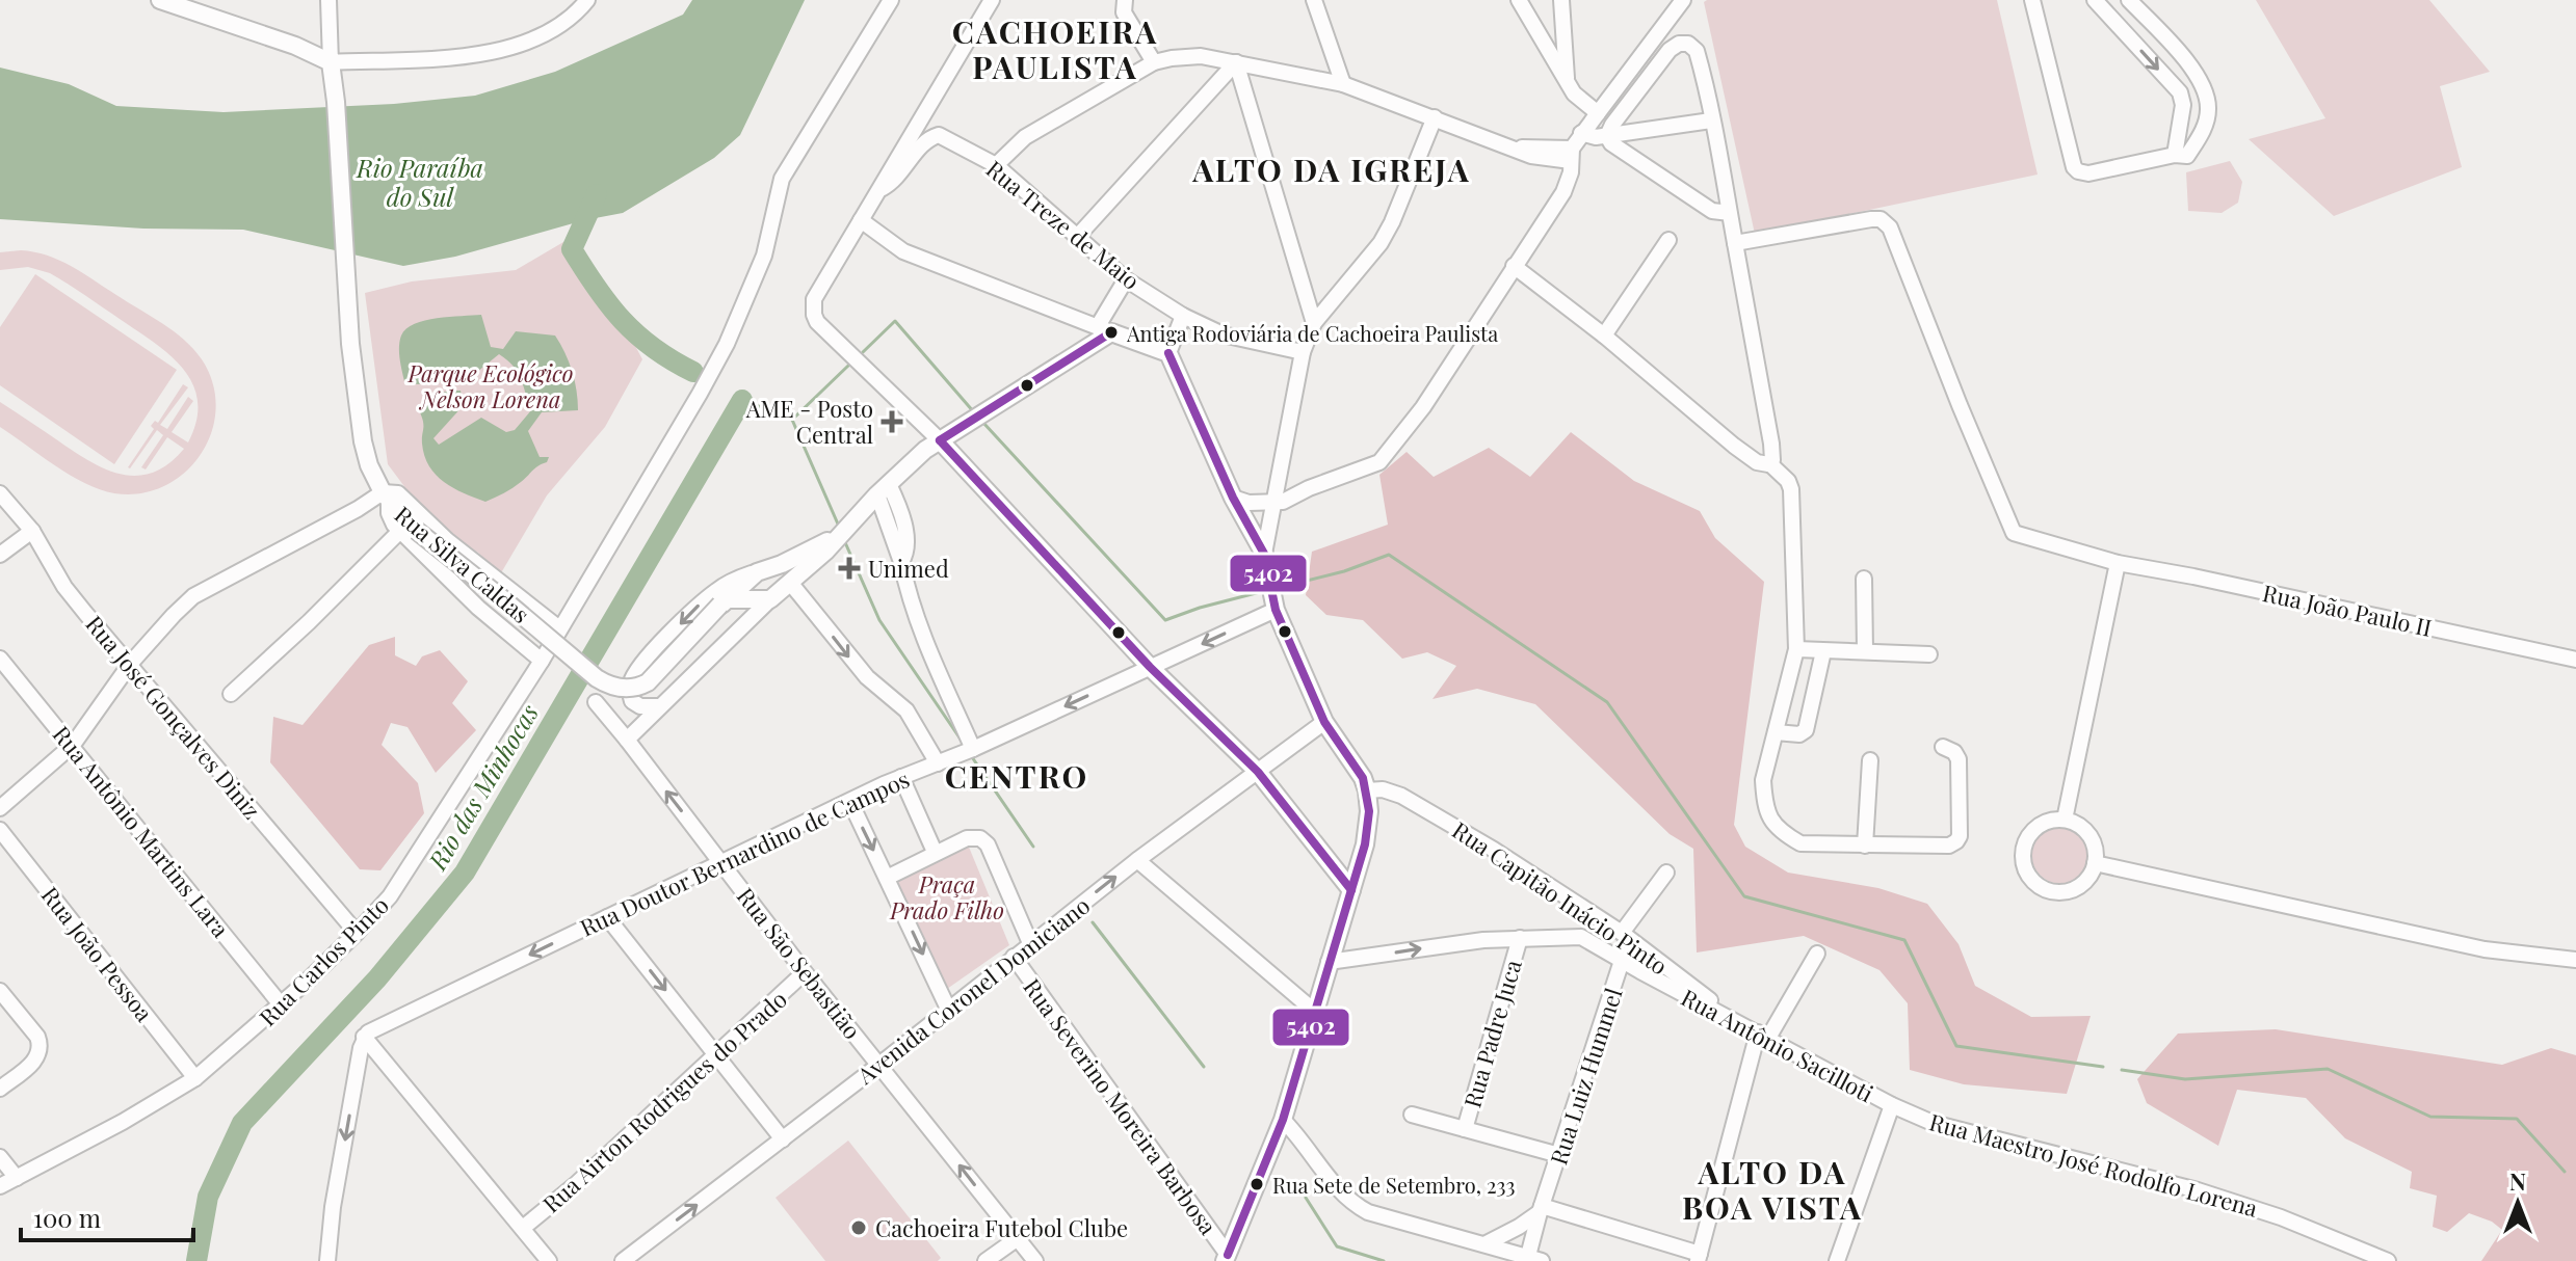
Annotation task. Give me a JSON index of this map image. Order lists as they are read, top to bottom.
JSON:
{
  "streets": {
    "main road": ["Rua Silva Caldas"],
    "street": [
      "Rua Treze de Maio",
      "Rua João Paulo II",
      "Rua José Gonçalves Diniz",
      "Rua Antônio Martins Lara",
      "Rua Doutor Bernardino de Campos",
      "Rua Capitão Inácio Pinto",
      "Rua João Pessoa",
      "Rua Carlos Pinto",
      "Rua São Sebastião",
      "Avenida Coronel Domiciano",
      "Rua Padre Juca",
      "Rua Antônio Sacilloti",
      "Rua Luiz Hummel",
      "Rua Airton Rodrigues do Prado",
      "Rua Severino Moreira Barbosa",
      "Rua Maestro José Rodolfo Lorena"
    ]
  },
  "crossings": [
    ["Rua José Gonçalves Diniz", "Rua Carlos Pinto"],
    ["Rua Antônio Martins Lara", "Rua Carlos Pinto"],
    ["Rua Doutor Bernardino de Campos", "Rua São Sebastião"],
    ["Rua Capitão Inácio Pinto", "Rua Antônio Sacilloti"],
    ["Rua Capitão Inácio Pinto", "Rua Luiz Hummel"],
    ["Rua João Pessoa", "Rua Carlos Pinto"],
    ["Rua São Sebastião", "Avenida Coronel Domiciano"],
    ["Rua São Sebastião", "Rua Airton Rodrigues do Prado"],
    ["Avenida Coronel Domiciano", "Rua Severino Moreira Barbosa"],
    ["Rua Antônio Sacilloti", "Rua Luiz Hummel"],
    ["Rua Antônio Sacilloti", "Rua Maestro José Rodolfo Lorena"]
  ],
  "one_way": ["Rua Doutor Bernardino de Campos", "Rua São Sebastião", "Avenida Coronel Domiciano"],
  "districts": [
    "CACHOEIRA PAULISTA",
    "ALTO DA IGREJA",
    "CENTRO",
    "ALTO DA BOA VISTA"
  ],
  "water": ["Rio Paraíba do Sul", "Rio das Minhocas"],
  "parks": ["Parque Ecológico Nelson Lorena", "Praça Prado Filho"],
  "places": {
    "other": ["Antiga Rodoviária de Cachoeira Paulista", "Rua Sete de Setembro, 233", "Cachoeira Futebol Clube"],
    "health": ["AME - Posto Central", "Unimed"]
  },
  "lines": ["transit line 5402"],
  "scale_bar": "100 m",
  "north": "top"
}
